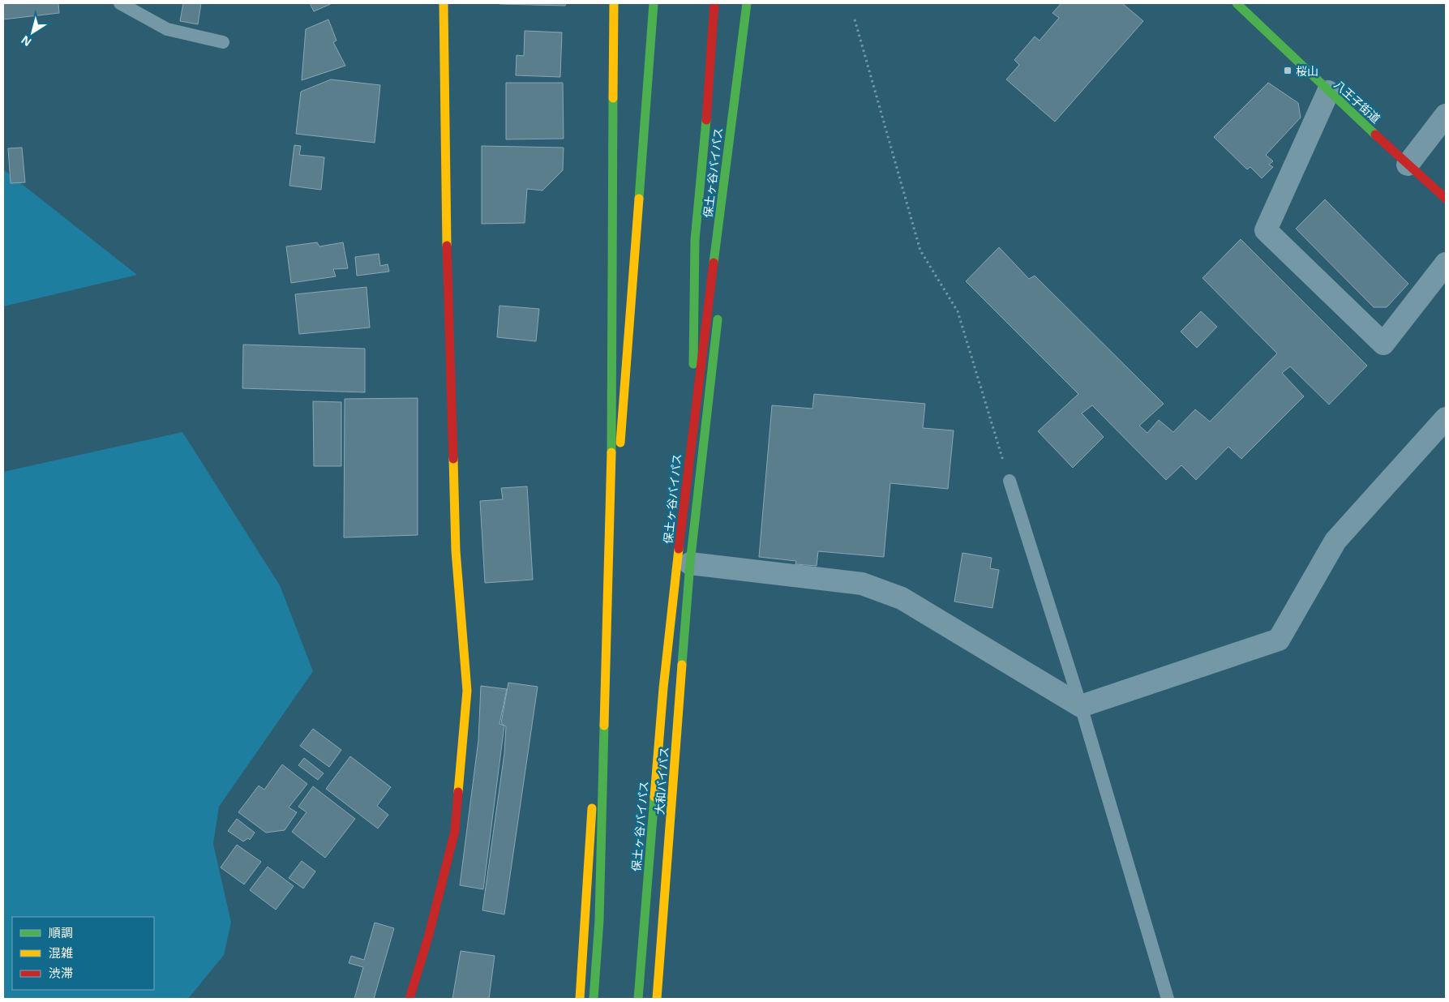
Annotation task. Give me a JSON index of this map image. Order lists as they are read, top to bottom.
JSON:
{
  "streets": {
    "main road": ["八王子街道", "保土ヶ谷バイパス", "大和バイパス"]
  },
  "places": {
    "transit": ["桜山"]
  },
  "legend": ["順調", "混雑", "渋滞"],
  "north": "bottom left"
}
